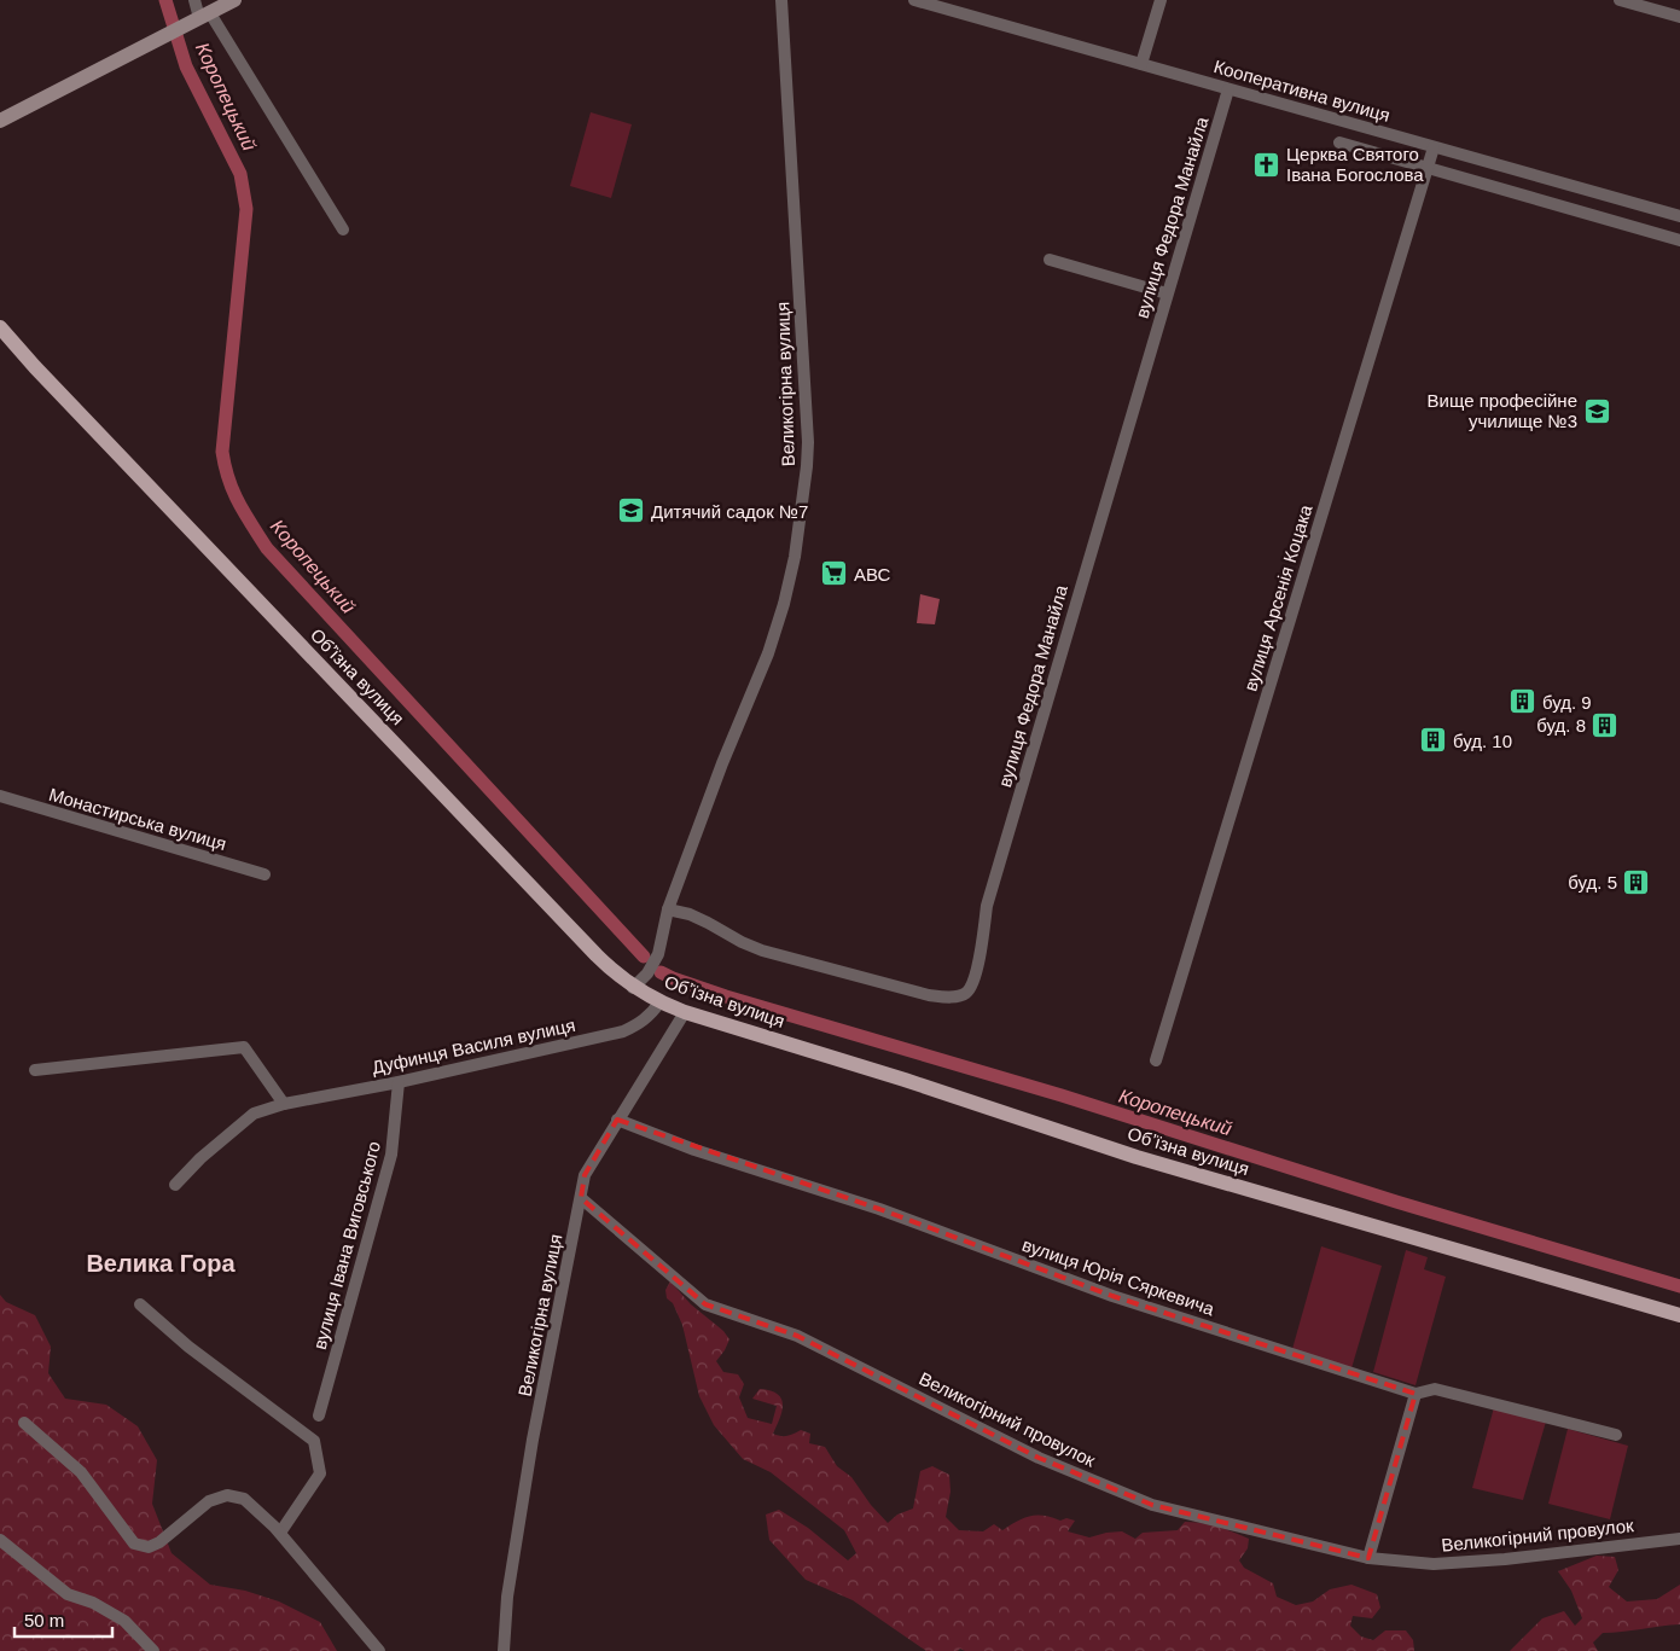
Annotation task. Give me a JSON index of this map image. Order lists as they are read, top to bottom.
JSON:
{
  "streets": {
    "main road": ["Обʼїзна вулиця"],
    "street": [
      "Кооперативна вулиця",
      "вулиця Федора Манайла",
      "Великогірна вулиця",
      "вулиця Арсенія Коцака",
      "Монастирська вулиця",
      "Дуфинця Василя вулиця",
      "вулиця Івана Виговського",
      "вулиця Юрія Сяркевича",
      "Великогірний провулок"
    ]
  },
  "crossings": [
    ["Кооперативна вулиця", "вулиця Федора Манайла"],
    ["Кооперативна вулиця", "вулиця Арсенія Коцака"],
    ["вулиця Федора Манайла", "Великогірна вулиця"],
    ["Великогірна вулиця", "Обʼїзна вулиця"],
    ["Великогірна вулиця", "вулиця Юрія Сяркевича"],
    ["Великогірна вулиця", "Великогірний провулок"],
    ["Обʼїзна вулиця", "Дуфинця Василя вулиця"],
    ["Дуфинця Василя вулиця", "вулиця Івана Виговського"]
  ],
  "districts": ["Велика Гора"],
  "water": ["Коропецький"],
  "places": {
    "church": ["Церква Святого Івана Богослова"],
    "school or university": ["Вище професійне училище №3", "Дитячий садок №7"],
    "supermarket": ["АВС"],
    "building": [
      "буд. 9",
      "буд. 8",
      "буд. 10",
      "буд. 5"
    ]
  },
  "scale_bar": "50 m"
}
